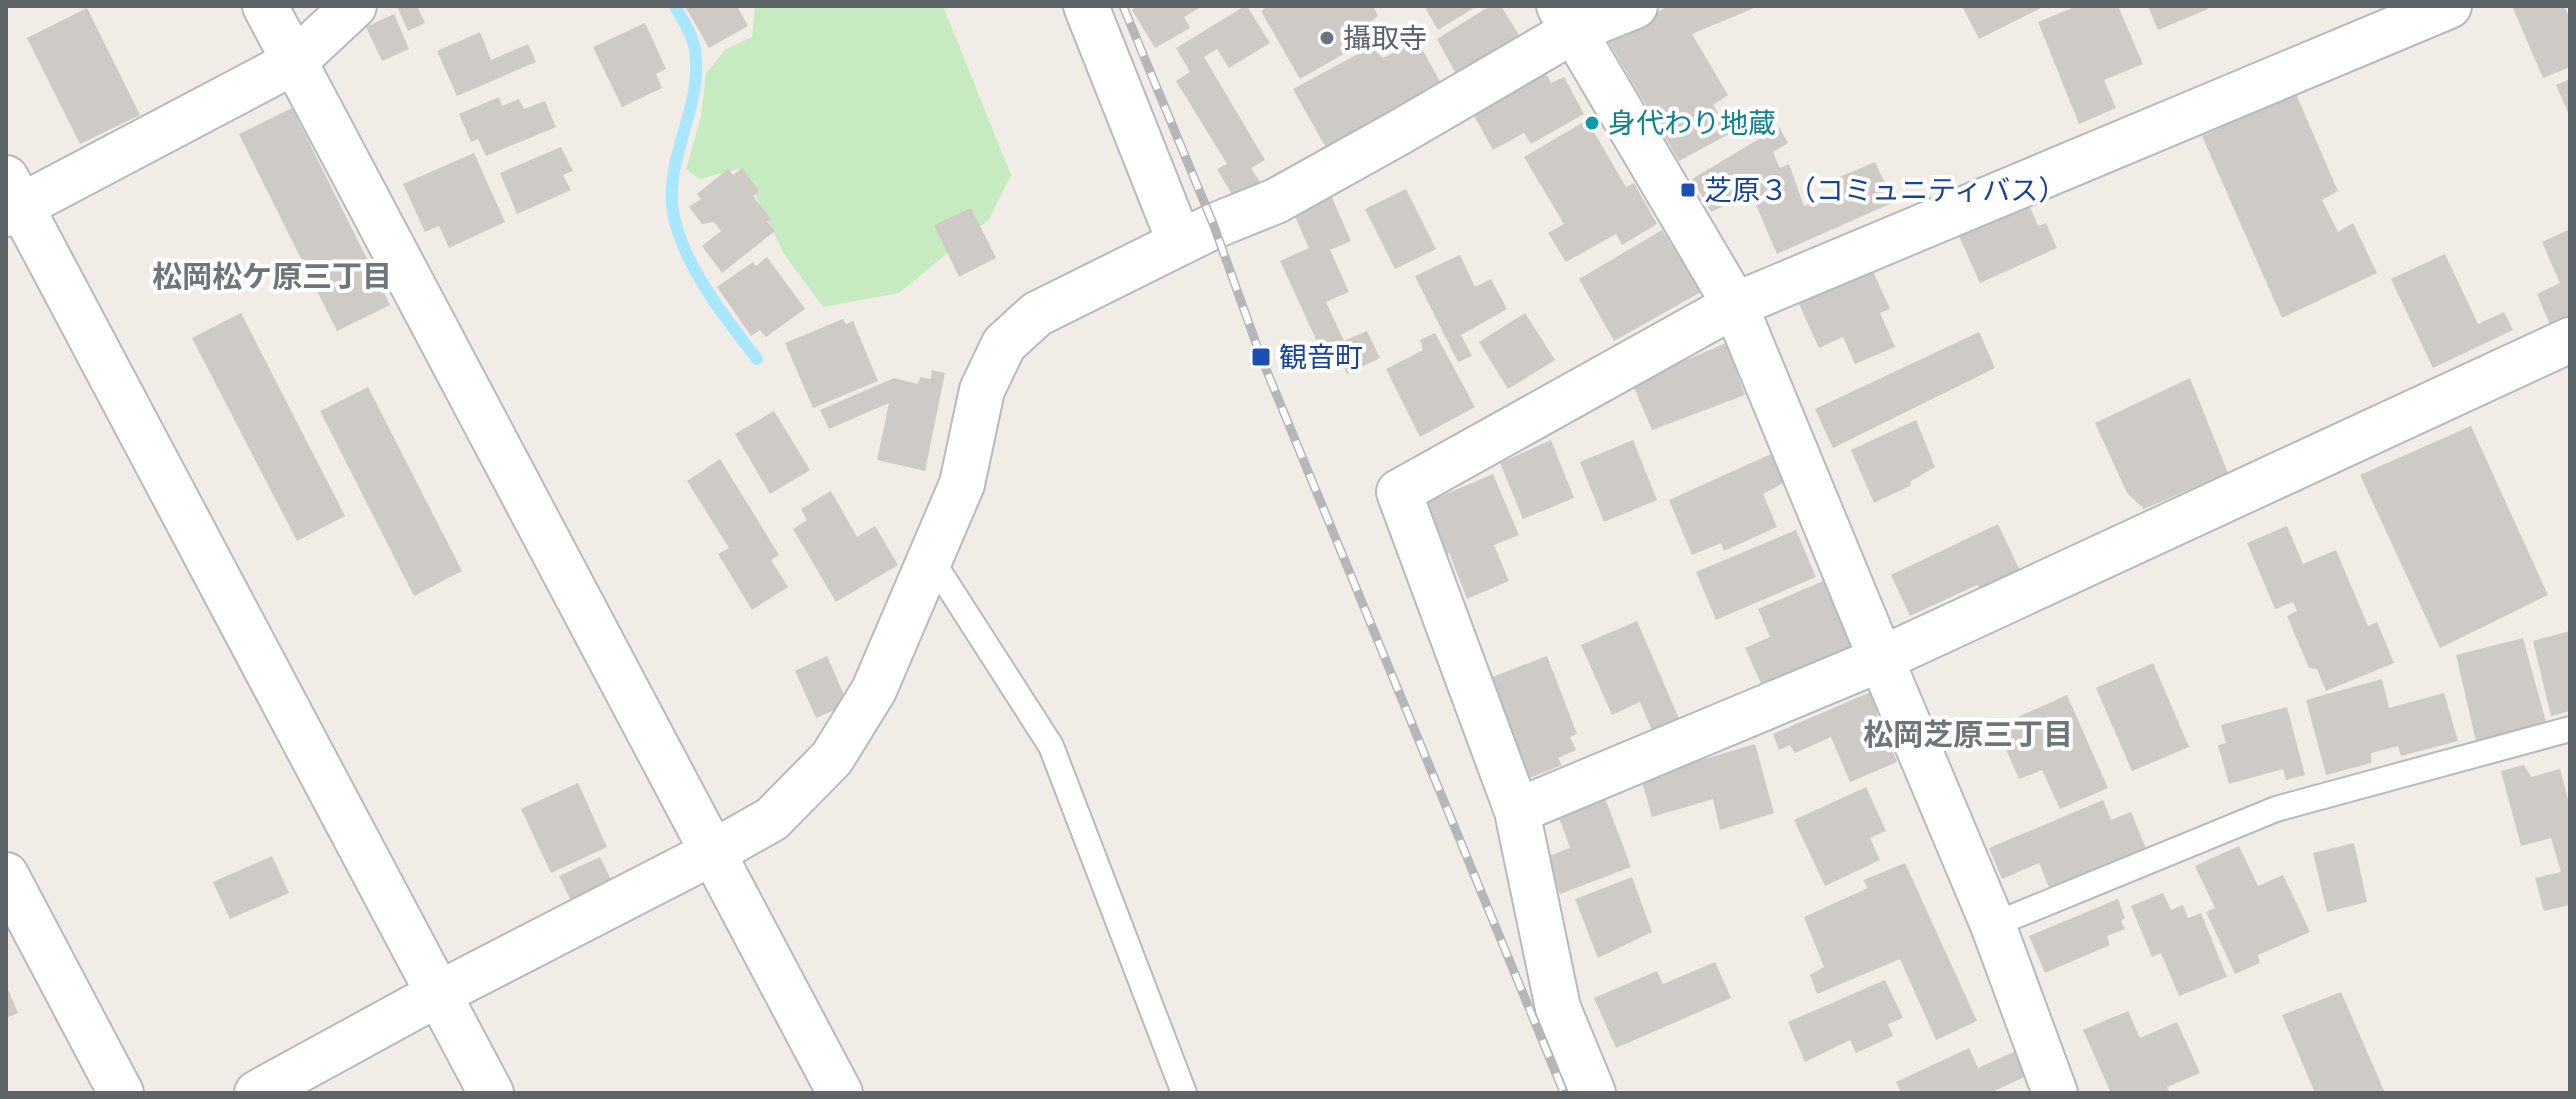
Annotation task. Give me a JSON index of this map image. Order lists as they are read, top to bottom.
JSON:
{
  "districts": ["松岡松ケ原三丁目", "松岡芝原三丁目"],
  "places": {
    "other": ["攝取寺", "身代わり地蔵"],
    "transit": ["芝原３（コミュニティバス）", "観音町"]
  }
}
